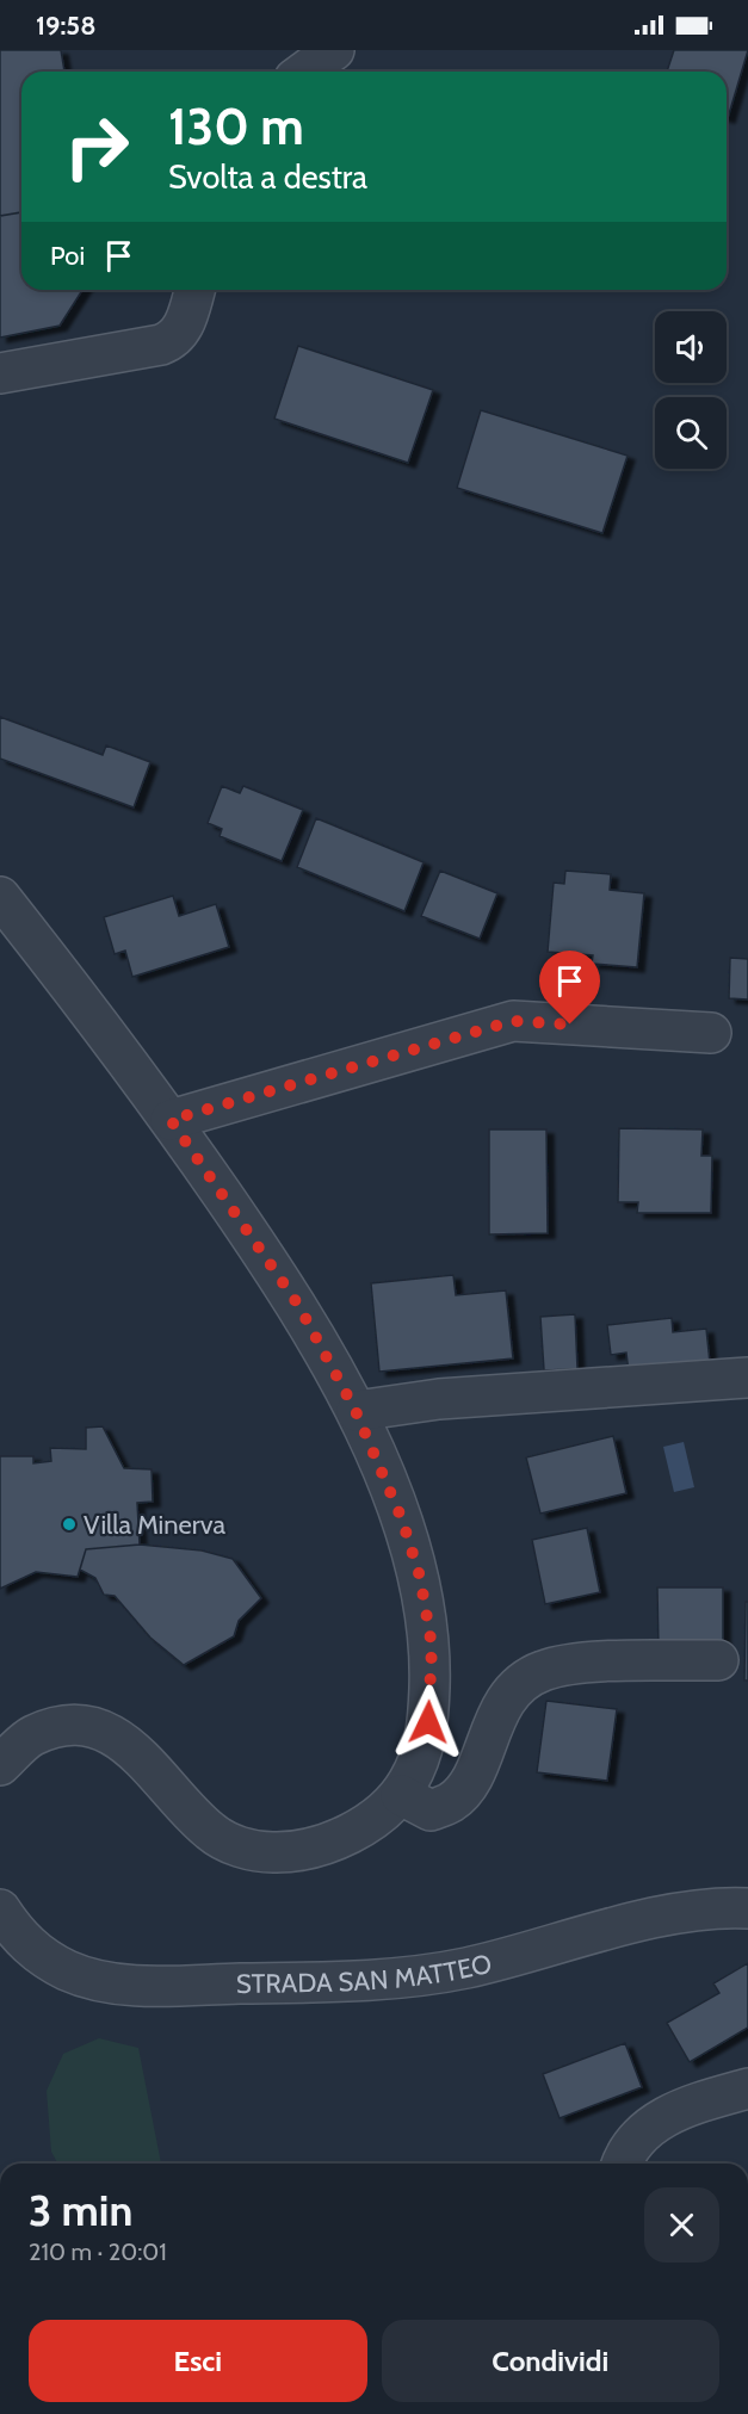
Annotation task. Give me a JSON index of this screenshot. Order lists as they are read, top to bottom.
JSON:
{
  "streets": {
    "street": ["STRADA SAN MATTEO"]
  },
  "places": ["Villa Minerva"],
  "page": {
    "status": "19:58",
    "turn": ["130 m", "Svolta a destra"],
    "then": "Poi",
    "heading": ["3 min", "210 m · 20:01"],
    "buttons": ["Esci", "Condividi"]
  }
}
